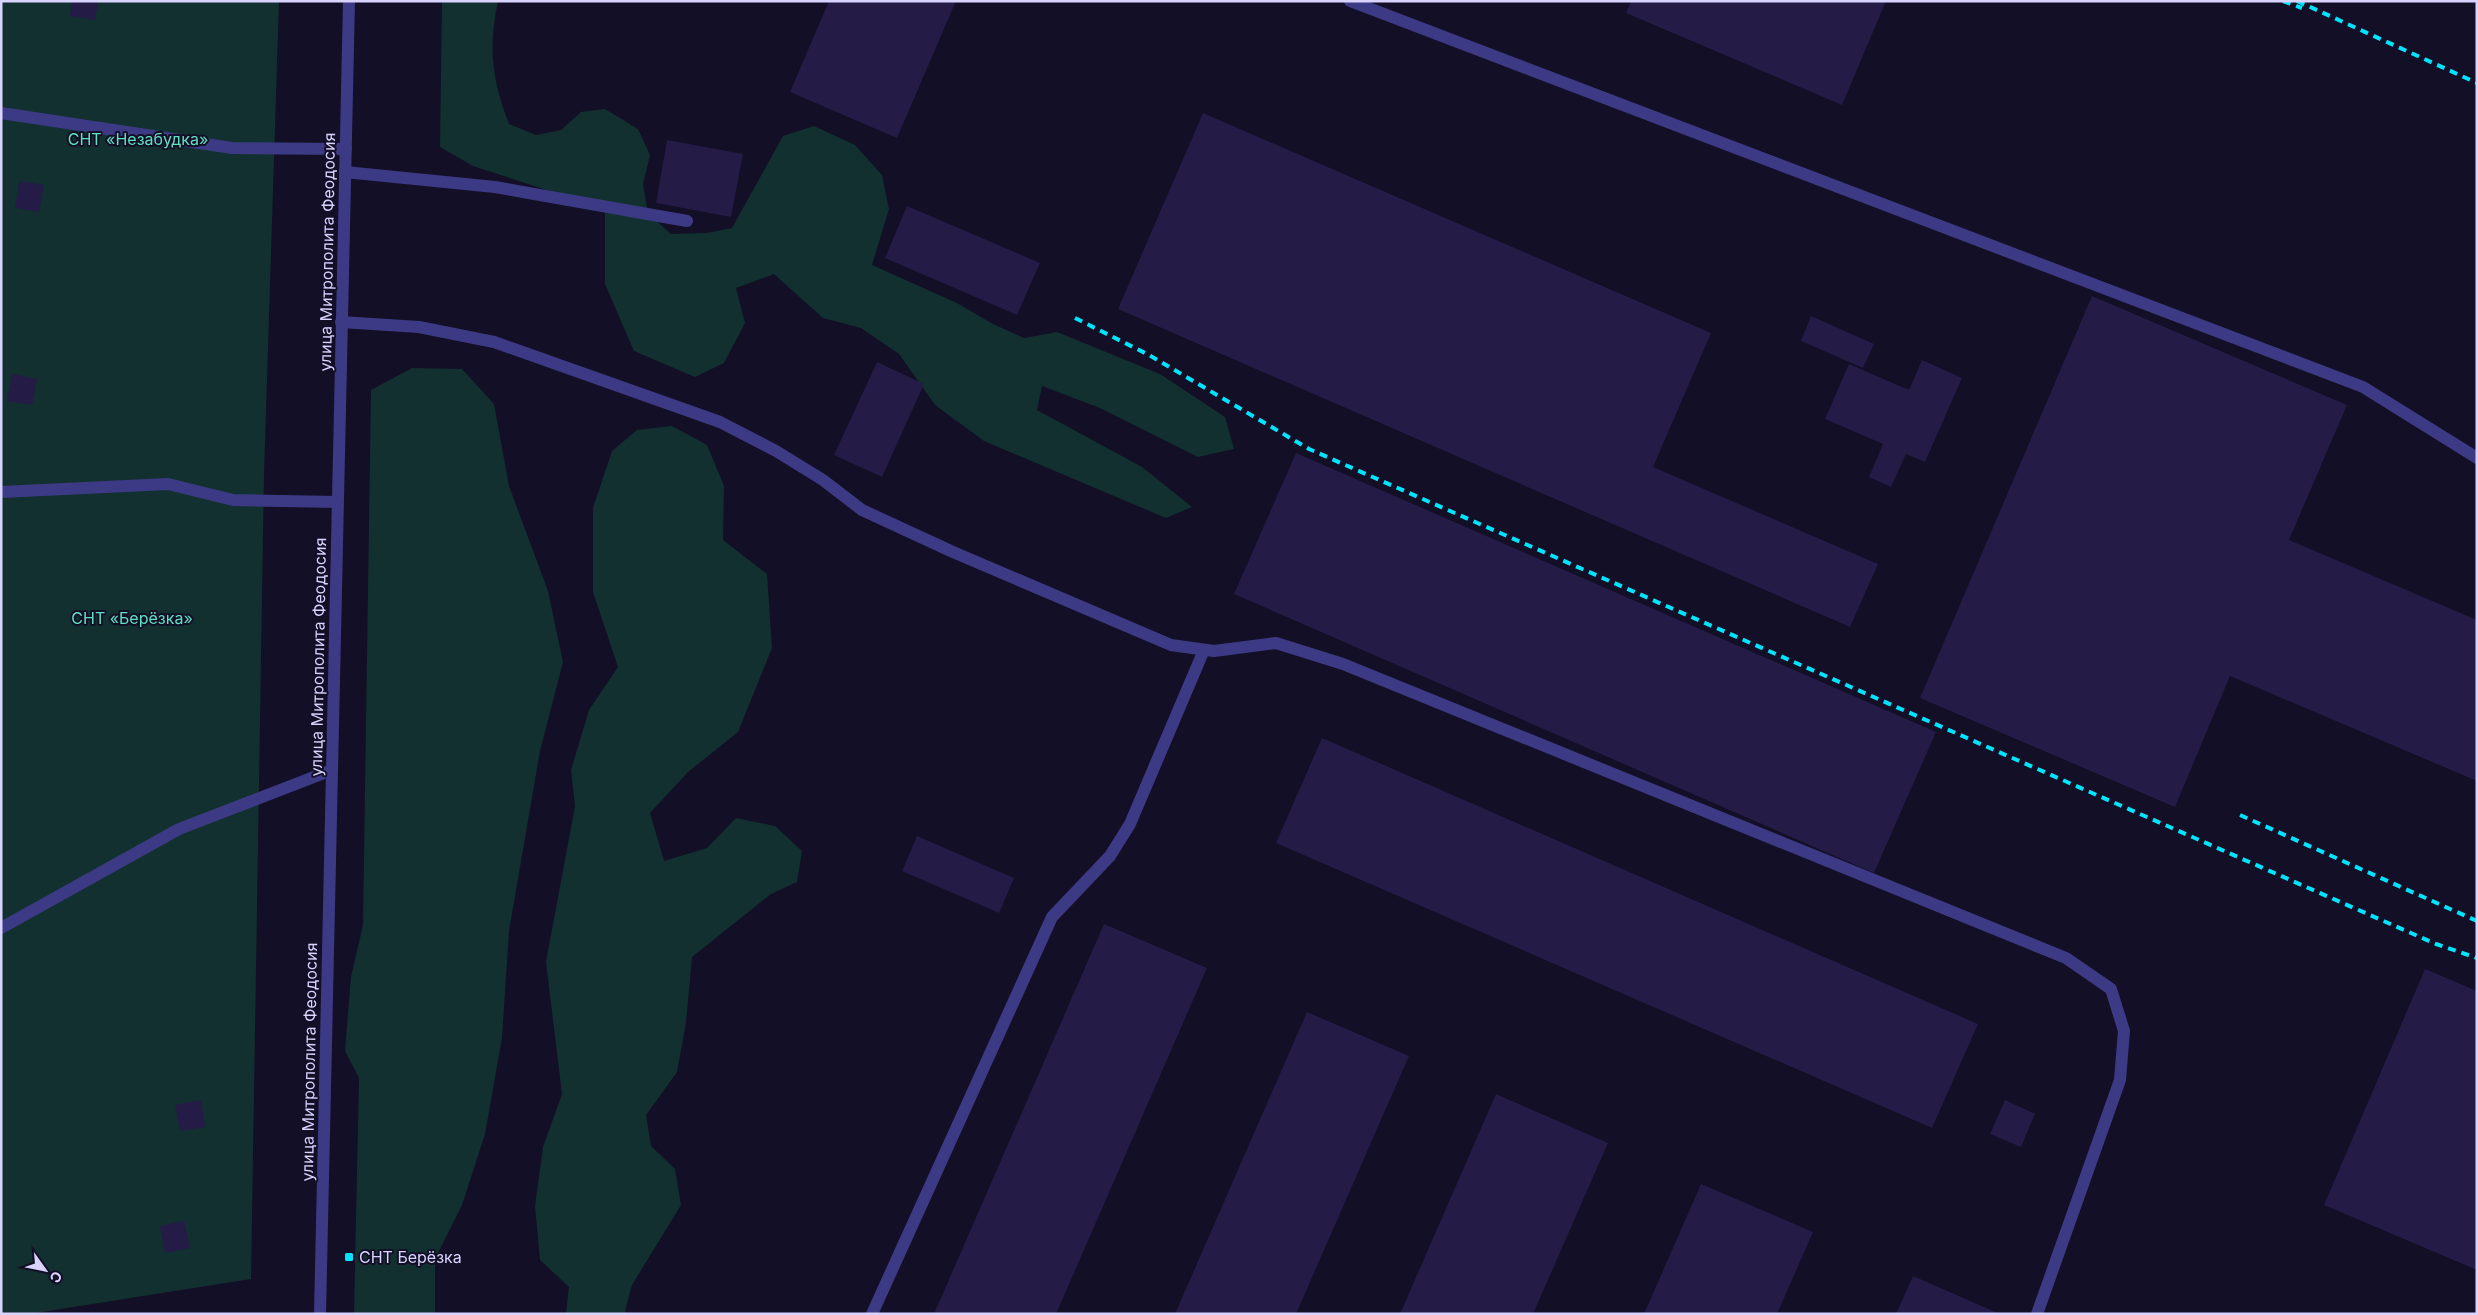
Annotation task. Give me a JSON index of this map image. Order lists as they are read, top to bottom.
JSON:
{
  "streets": {
    "street": ["улица Митрополита Феодосия"]
  },
  "parks": ["СНТ «Незабудка»", "СНТ «Берёзка»"],
  "places": {
    "transit": ["СНТ Берёзка"]
  },
  "north": "bottom right"
}
